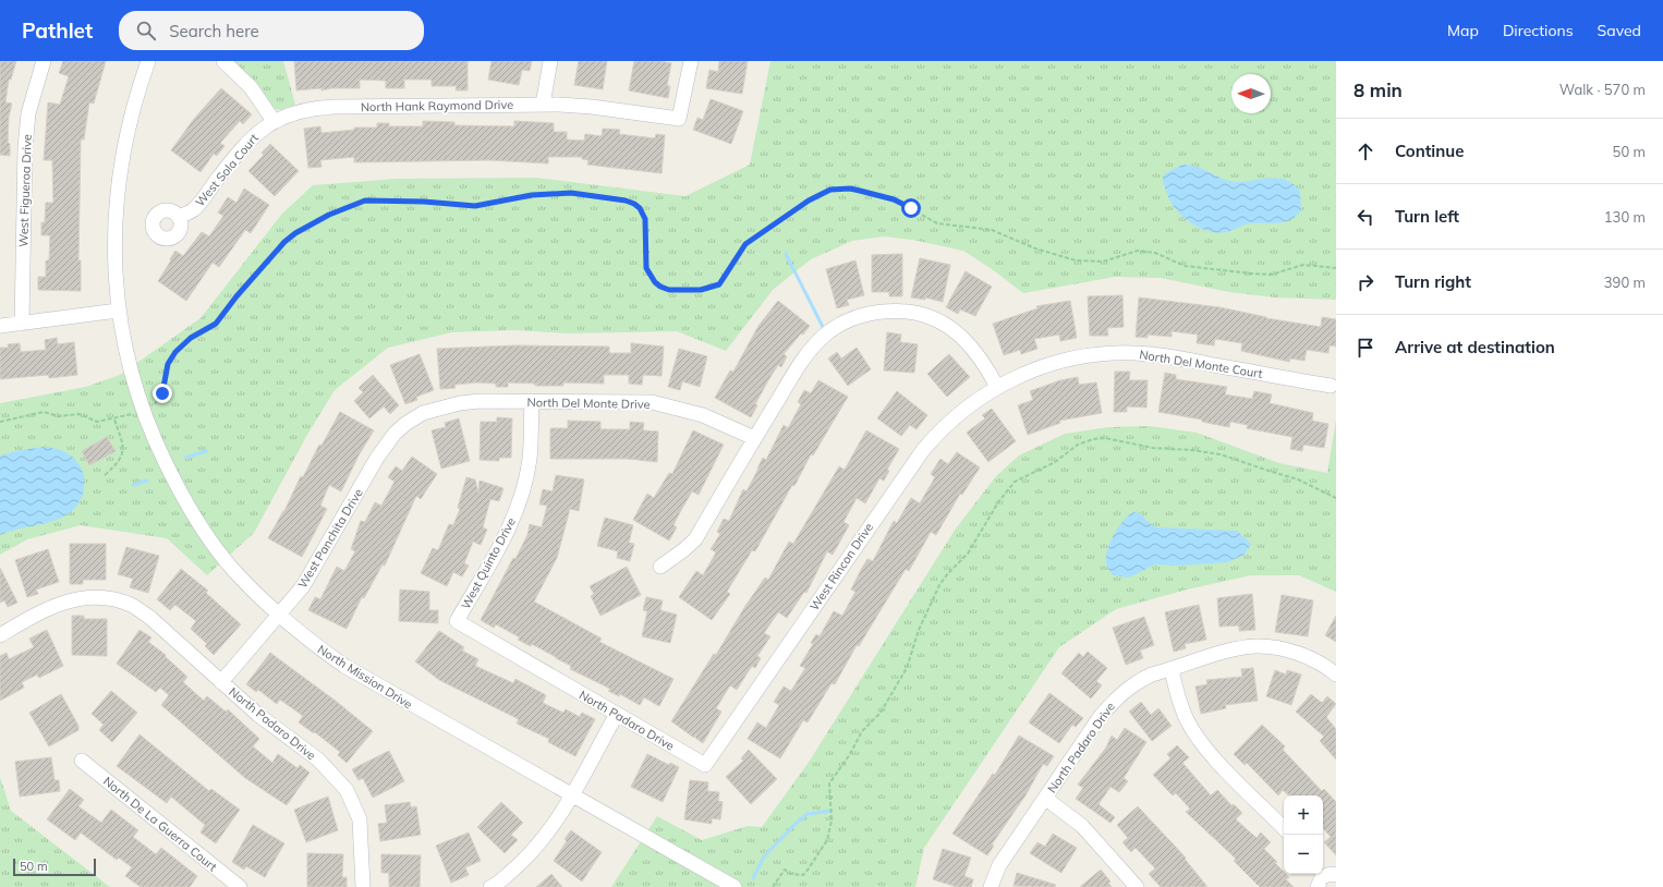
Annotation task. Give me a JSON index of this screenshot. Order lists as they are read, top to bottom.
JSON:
{
  "streets": {
    "street": [
      "North Hank Raymond Drive",
      "West Sola Court",
      "West Figueroa Drive",
      "North Del Monte Court",
      "North Del Monte Drive",
      "West Panchita Drive",
      "West Quinto Drive",
      "West Rincon Drive",
      "North Mission Drive",
      "North Padaro Drive",
      "North De La Guerra Court"
    ]
  },
  "crossings": [
    ["North Hank Raymond Drive", "West Sola Court"],
    ["North Del Monte Court", "West Rincon Drive"],
    ["North Del Monte Drive", "West Panchita Drive"],
    ["North Del Monte Drive", "West Quinto Drive"],
    ["West Panchita Drive", "North Mission Drive"],
    ["West Panchita Drive", "North Padaro Drive"],
    ["West Quinto Drive", "North Padaro Drive"],
    ["West Rincon Drive", "North Padaro Drive"]
  ],
  "scale_bar": "50 m",
  "north": "left",
  "page": {
    "header": "Pathlet",
    "search": "Search here",
    "nav": ["Map", "Directions", "Saved"],
    "heading": ["8 min", "Walk · 570 m"],
    "list": [
      ["Continue", "50 m"],
      ["Turn left", "130 m"],
      ["Turn right", "390 m"],
      "Arrive at destination"
    ],
    "map_buttons": ["+", "−"],
    "scale": "50 m"
  }
}
